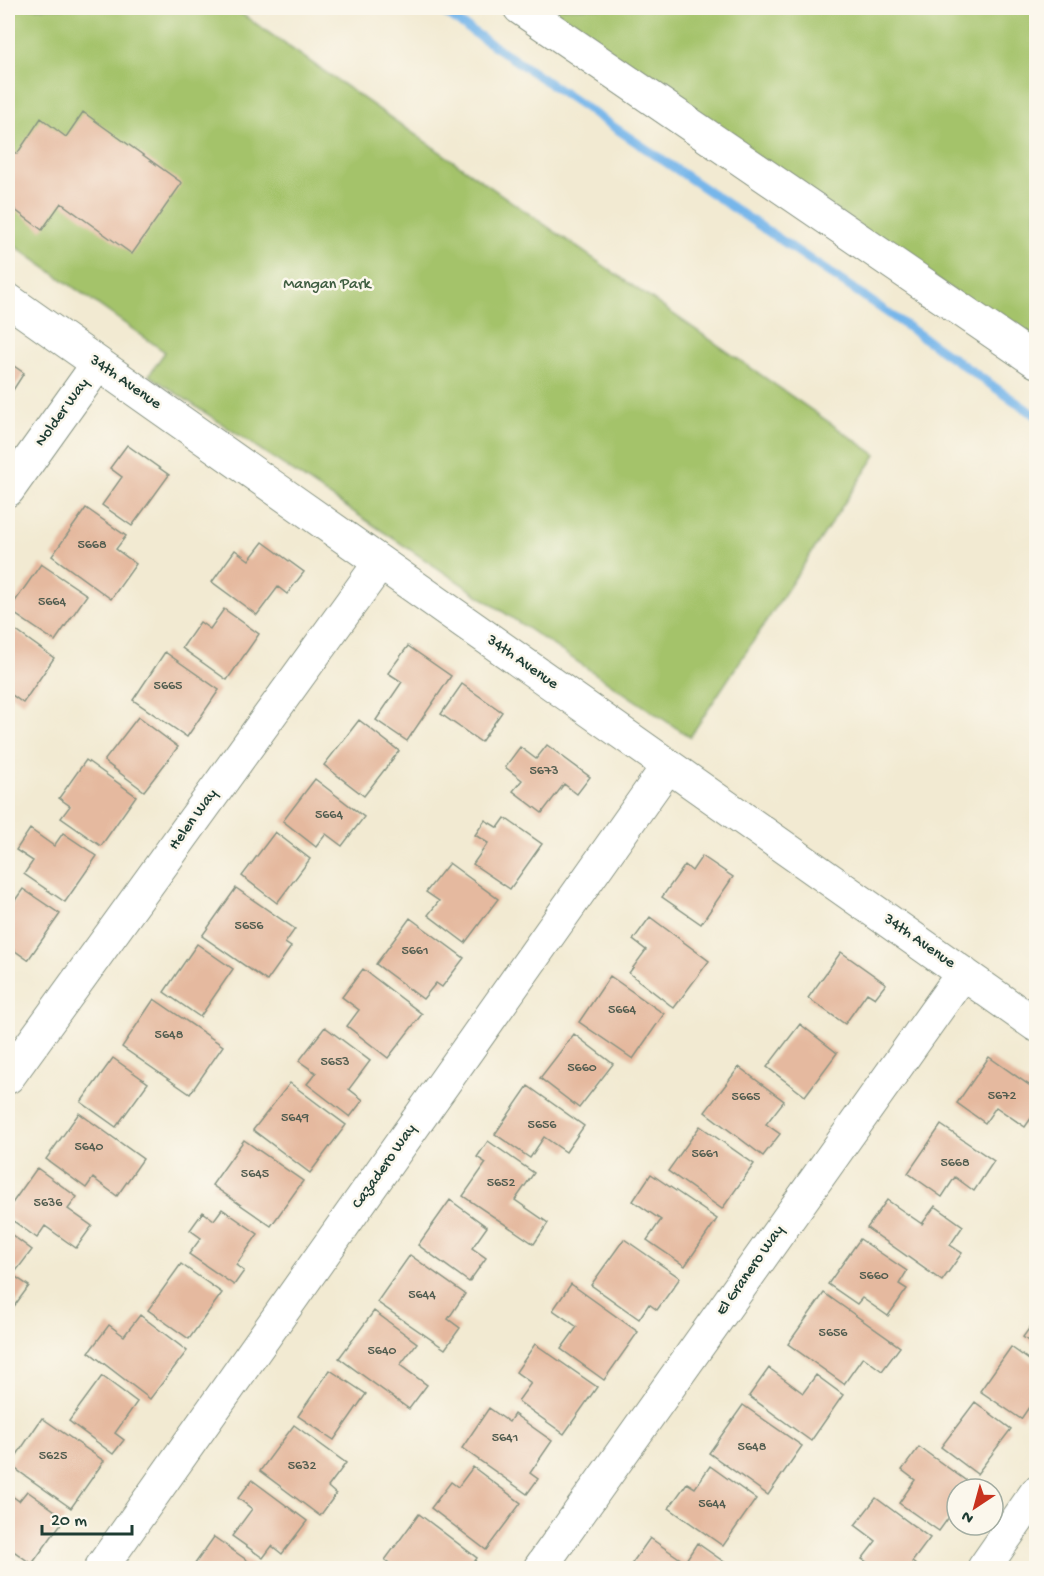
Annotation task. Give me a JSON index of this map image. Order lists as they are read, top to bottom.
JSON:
{
  "streets": {
    "street": [
      "34th Avenue",
      "Nolder Way",
      "Helen Way",
      "Cazadero Way",
      "El Granero Way"
    ]
  },
  "crossings": [
    ["34th Avenue", "Nolder Way"],
    ["34th Avenue", "Helen Way"],
    ["34th Avenue", "Cazadero Way"],
    ["34th Avenue", "El Granero Way"]
  ],
  "parks": ["Mangan Park"],
  "house_numbers": [
    "5668",
    "5664",
    "5665",
    "5673",
    "5664",
    "5656",
    "5661",
    "5664",
    "5648",
    "5653",
    "5660",
    "5672",
    "5665",
    "5649",
    "5656",
    "5640",
    "5661",
    "5668",
    "5645",
    "5652",
    "5636",
    "5660",
    "5644",
    "5656",
    "5640",
    "5641",
    "5648",
    "5625",
    "5632",
    "5644"
  ],
  "scale_bar": "20 m",
  "north": "bottom left"
}
